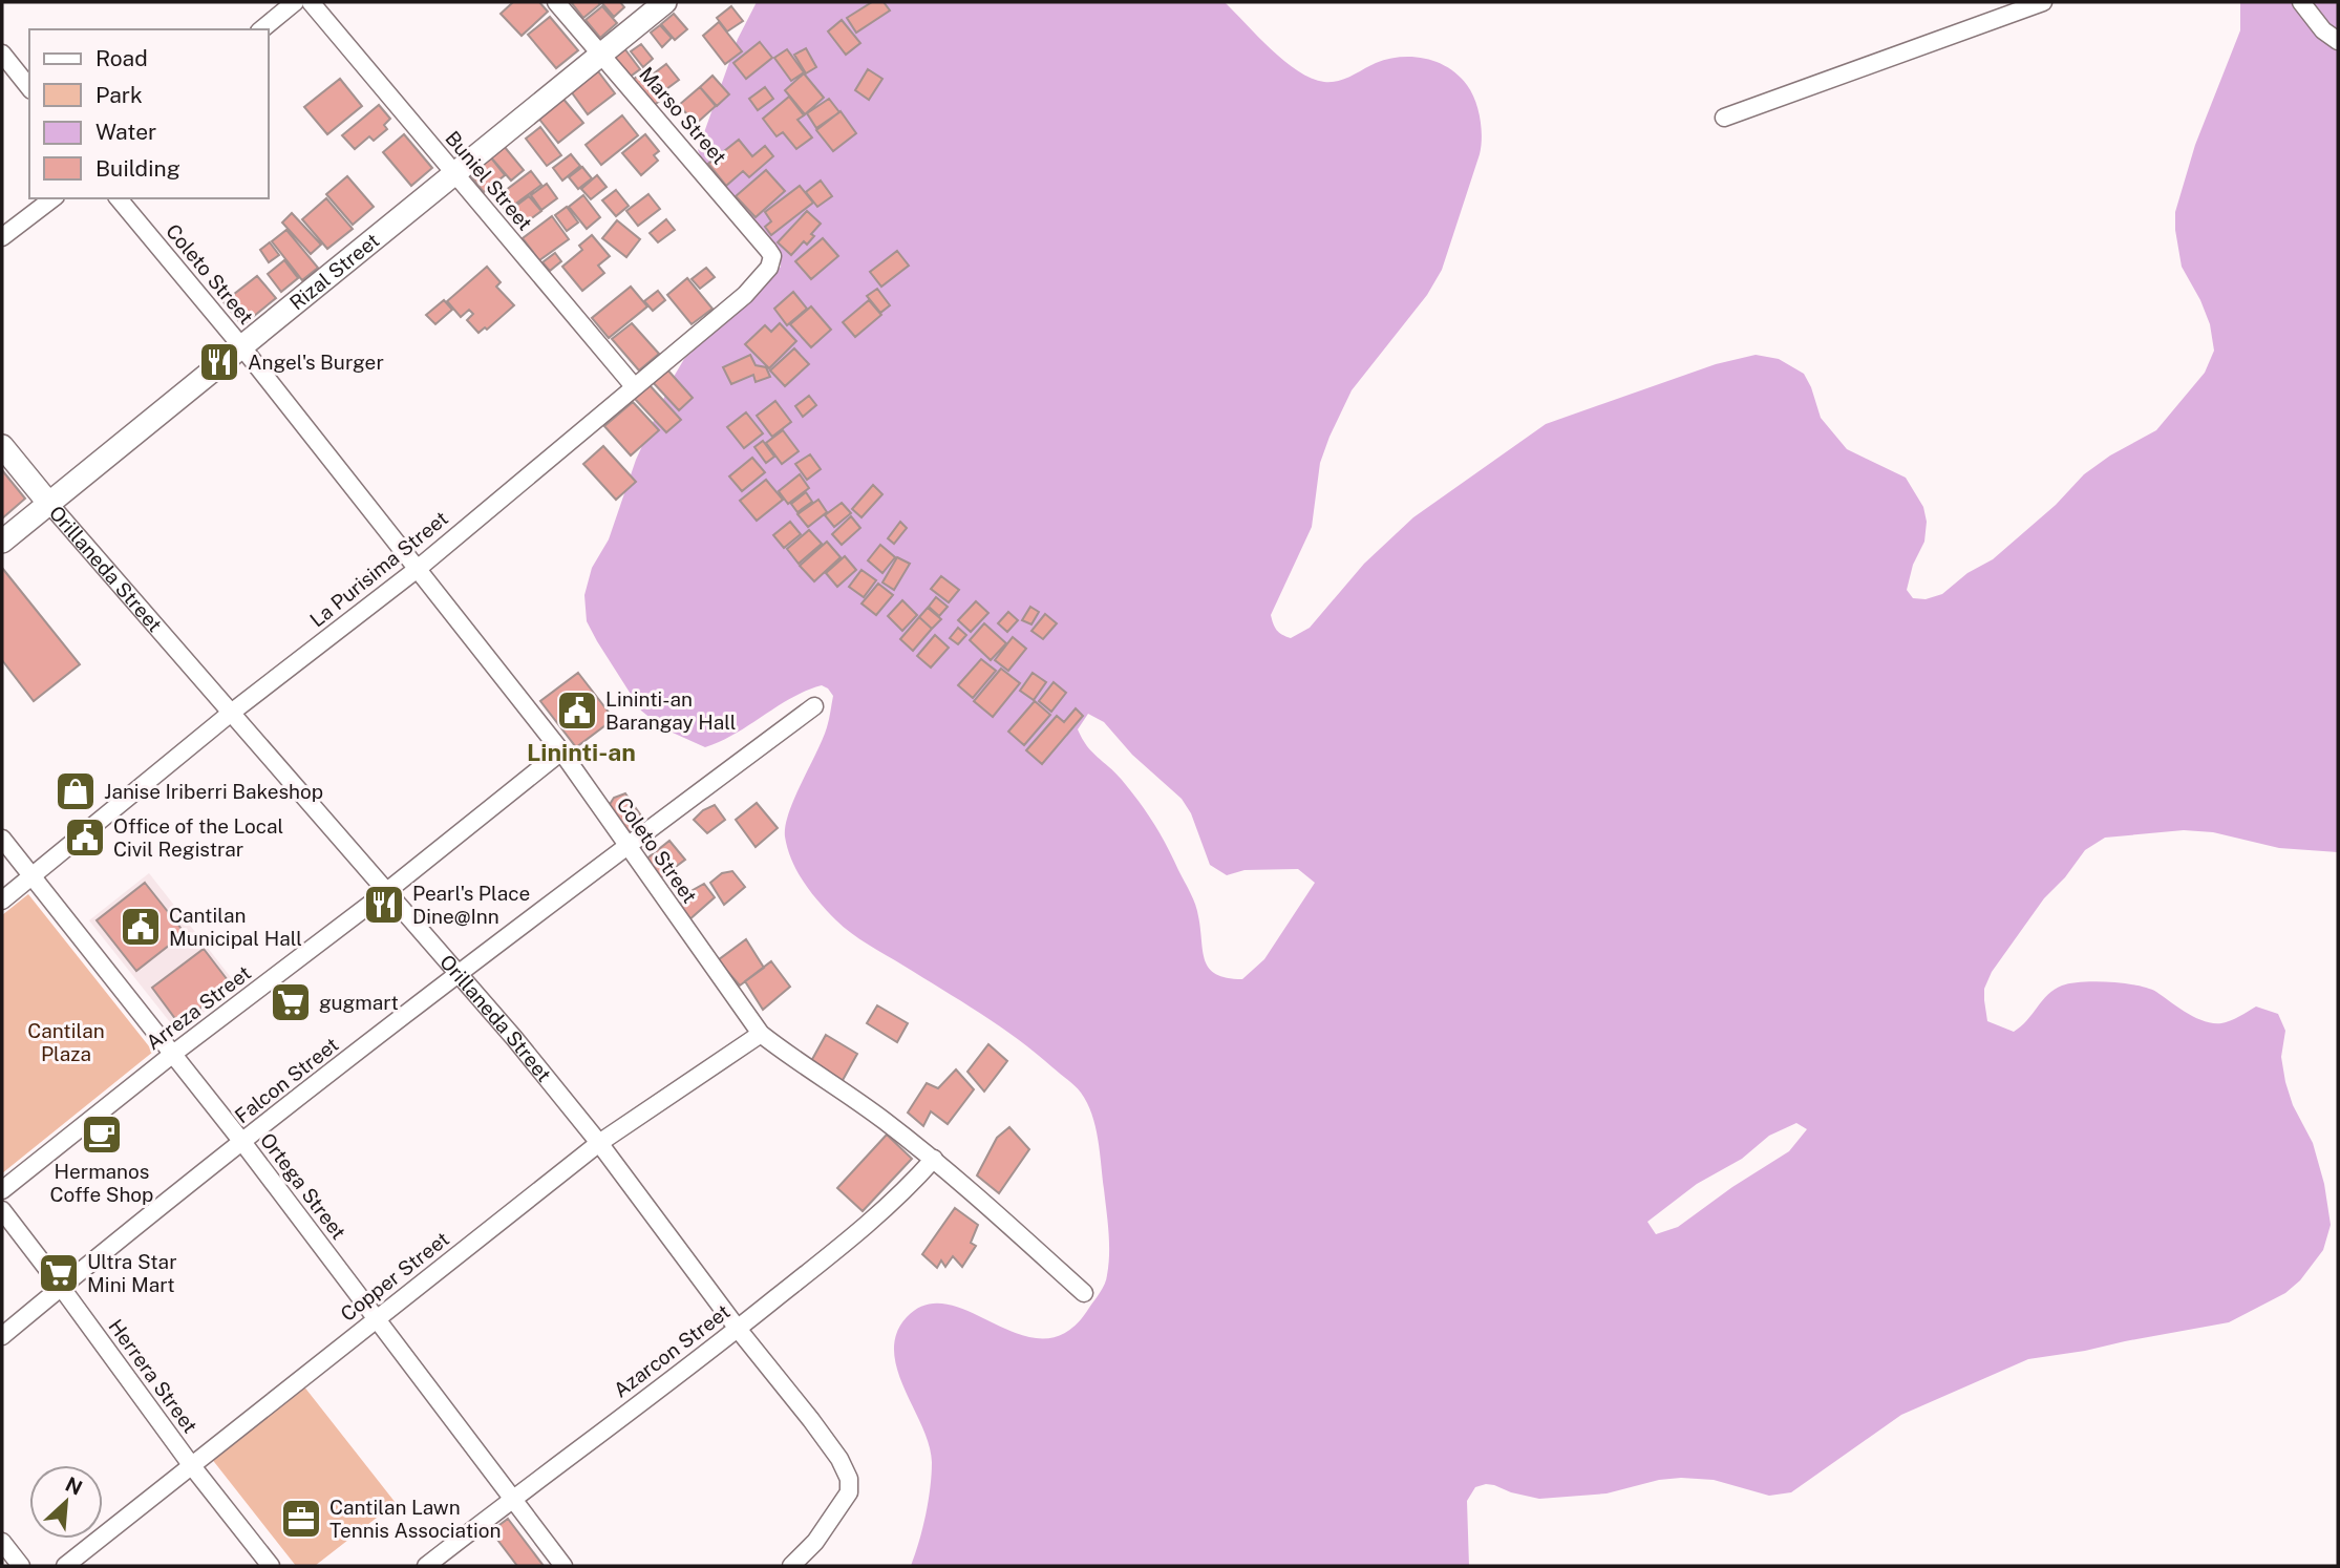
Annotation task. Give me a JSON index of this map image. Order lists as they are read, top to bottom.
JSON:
{
  "streets": {
    "street": [
      "Marso Street",
      "Buniel Street",
      "Rizal Street",
      "Coleto Street",
      "La Purisima Street",
      "Orillaneda Street",
      "Arreza Street",
      "Falcon Street",
      "Ortega Street",
      "Copper Street",
      "Azarcon Street",
      "Herrera Street"
    ]
  },
  "crossings": [
    ["Marso Street", "Rizal Street"],
    ["Marso Street", "La Purisima Street"],
    ["Buniel Street", "Rizal Street"],
    ["Buniel Street", "La Purisima Street"],
    ["Rizal Street", "Coleto Street"],
    ["Rizal Street", "Orillaneda Street"],
    ["Coleto Street", "La Purisima Street"],
    ["Coleto Street", "Arreza Street"],
    ["Coleto Street", "Falcon Street"],
    ["Coleto Street", "Copper Street"],
    ["Coleto Street", "Azarcon Street"],
    ["La Purisima Street", "Orillaneda Street"],
    ["La Purisima Street", "Ortega Street"],
    ["Orillaneda Street", "Arreza Street"],
    ["Orillaneda Street", "Falcon Street"],
    ["Orillaneda Street", "Copper Street"],
    ["Orillaneda Street", "Azarcon Street"],
    ["Arreza Street", "Ortega Street"],
    ["Falcon Street", "Ortega Street"],
    ["Falcon Street", "Herrera Street"],
    ["Ortega Street", "Copper Street"],
    ["Ortega Street", "Azarcon Street"],
    ["Copper Street", "Herrera Street"]
  ],
  "districts": ["Lininti-an"],
  "parks": ["Cantilan Plaza"],
  "places": {
    "restaurant": ["Angel's Burger", "Pearl's Place Dine@Inn"],
    "public building": ["Lininti-an Barangay Hall", "Office of the Local Civil Registrar", "Cantilan Municipal Hall"],
    "shop": ["Janise Iriberri Bakeshop"],
    "supermarket": ["gugmart", "Ultra Star Mini Mart"],
    "cafe": ["Hermanos Coffe Shop"],
    "office": ["Cantilan Lawn Tennis Association"]
  },
  "legend": [
    "Road",
    "Park",
    "Water",
    "Building"
  ],
  "north": "top right"
}
